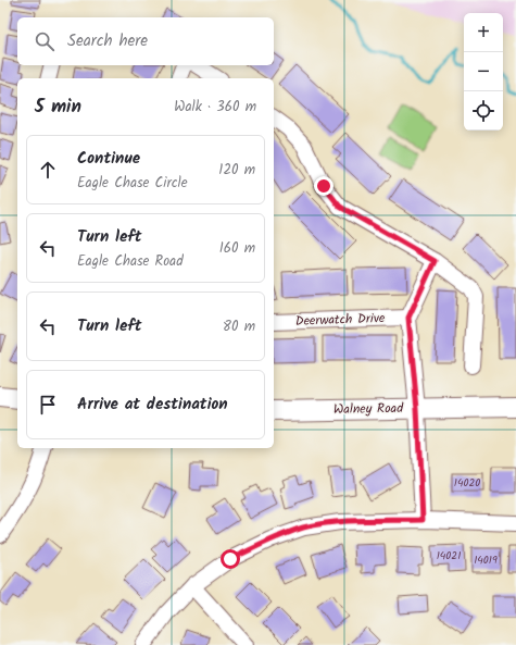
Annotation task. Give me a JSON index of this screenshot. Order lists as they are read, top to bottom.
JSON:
{
  "streets": {
    "main road": ["Walney Road"],
    "street": ["Deerwatch Drive"]
  },
  "house_numbers": ["14020", "14021", "14019"],
  "page": {
    "map_buttons": ["+", "−"],
    "search": "Search here",
    "heading": ["5 min", "Walk · 360 m"],
    "list": [
      ["Continue", "Eagle Chase Circle", "120 m"],
      ["Turn left", "Eagle Chase Road", "160 m"],
      ["Turn left", "80 m"],
      "Arrive at destination"
    ]
  }
}
